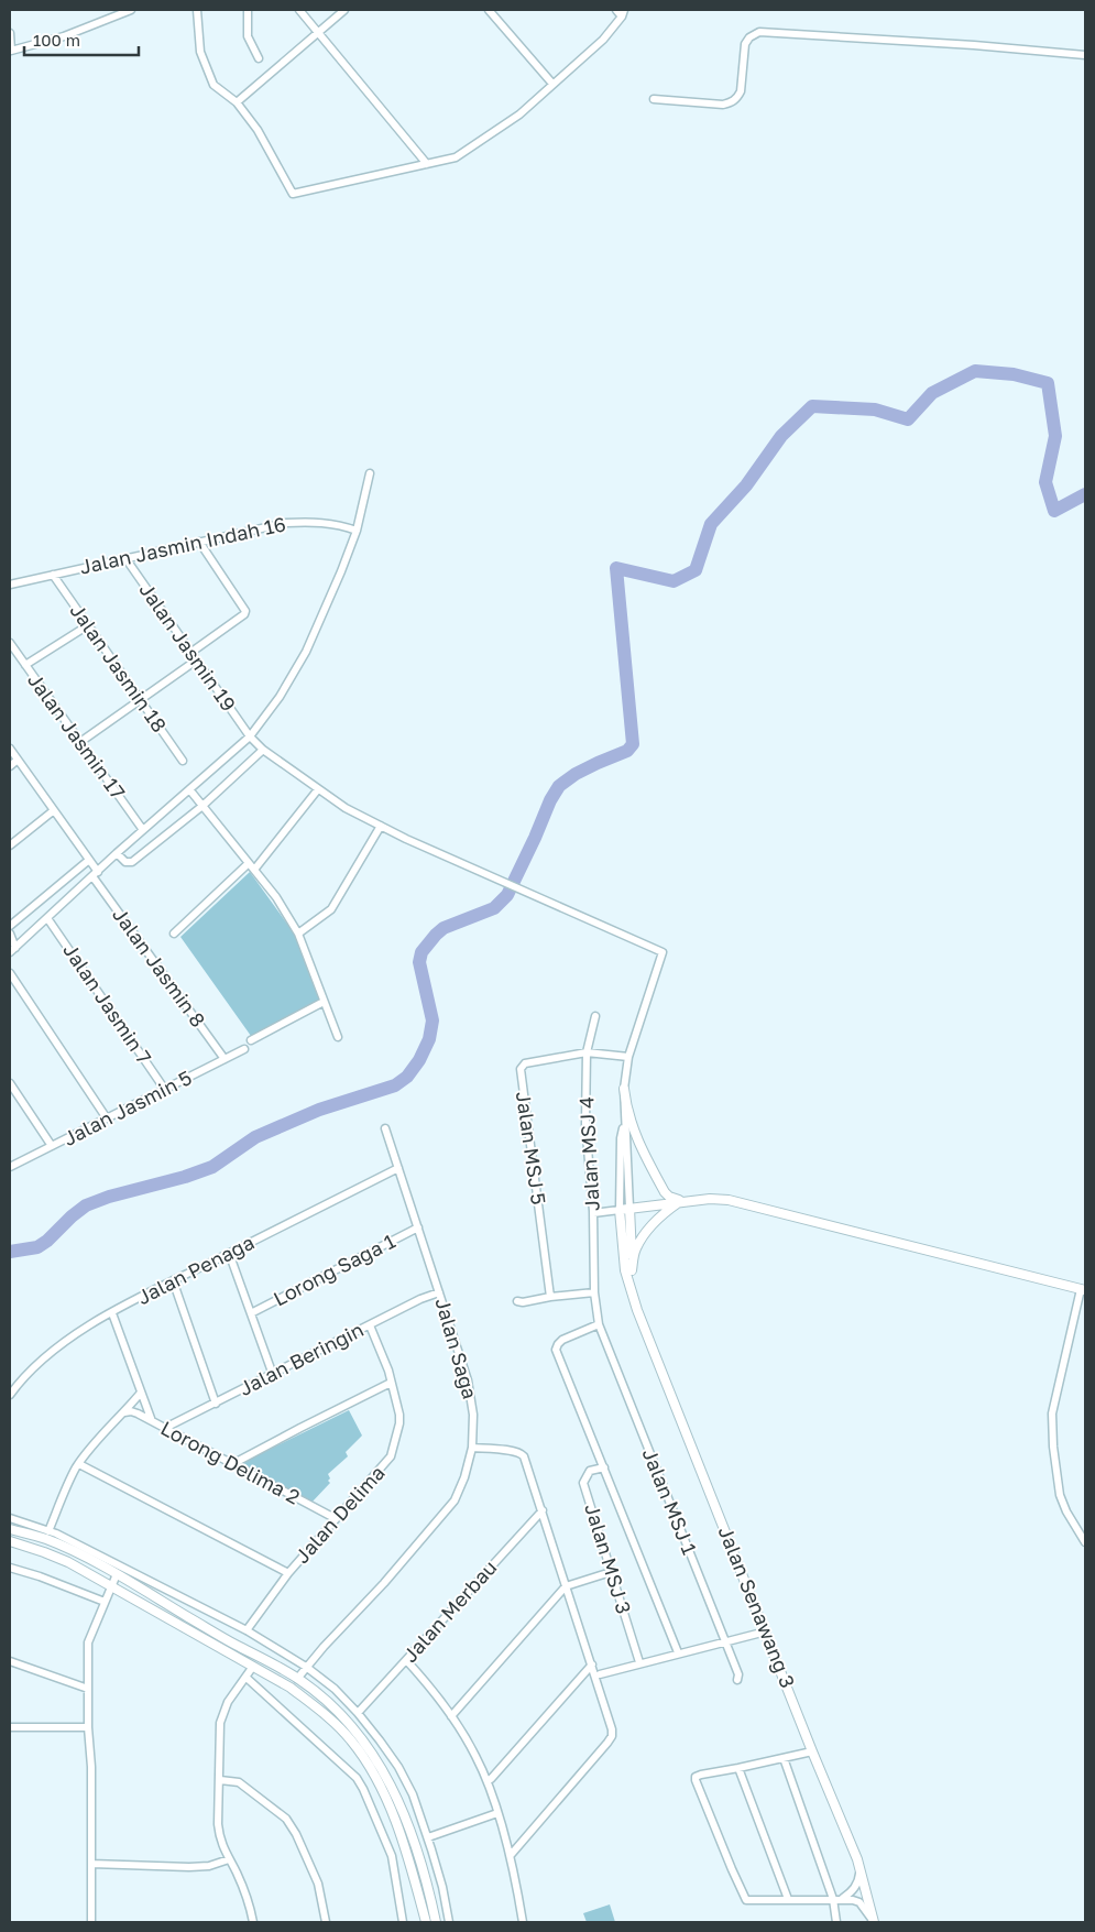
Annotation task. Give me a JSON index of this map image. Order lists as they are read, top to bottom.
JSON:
{
  "streets": {
    "street": [
      "Jalan Jasmin Indah 16",
      "Jalan Jasmin 19",
      "Jalan Jasmin 18",
      "Jalan Jasmin 17",
      "Jalan Jasmin 8",
      "Jalan Jasmin 7",
      "Jalan Jasmin 5",
      "Jalan MSJ 5",
      "Jalan MSJ 4",
      "Jalan Penaga",
      "Lorong Saga 1",
      "Jalan Saga",
      "Jalan Beringin",
      "Lorong Delima 2",
      "Jalan MSJ 1",
      "Jalan Delima",
      "Jalan MSJ 3",
      "Jalan Senawang 3",
      "Jalan Merbau"
    ]
  },
  "crossings": [
    ["Jalan Jasmin Indah 16", "Jalan Jasmin 19"],
    ["Jalan Jasmin Indah 16", "Jalan Jasmin 18"],
    ["Jalan Jasmin 19", "Jalan MSJ 5"],
    ["Jalan Jasmin 8", "Jalan Jasmin 5"],
    ["Jalan Jasmin 7", "Jalan Jasmin 5"],
    ["Jalan MSJ 5", "Jalan MSJ 4"],
    ["Jalan MSJ 4", "Jalan MSJ 1"],
    ["Jalan Penaga", "Jalan Saga"],
    ["Lorong Saga 1", "Jalan Saga"],
    ["Jalan Saga", "Jalan Beringin"],
    ["Jalan Beringin", "Lorong Delima 2"],
    ["Jalan Beringin", "Jalan Delima"],
    ["Lorong Delima 2", "Jalan Delima"]
  ],
  "scale_bar": "100 m"
}
